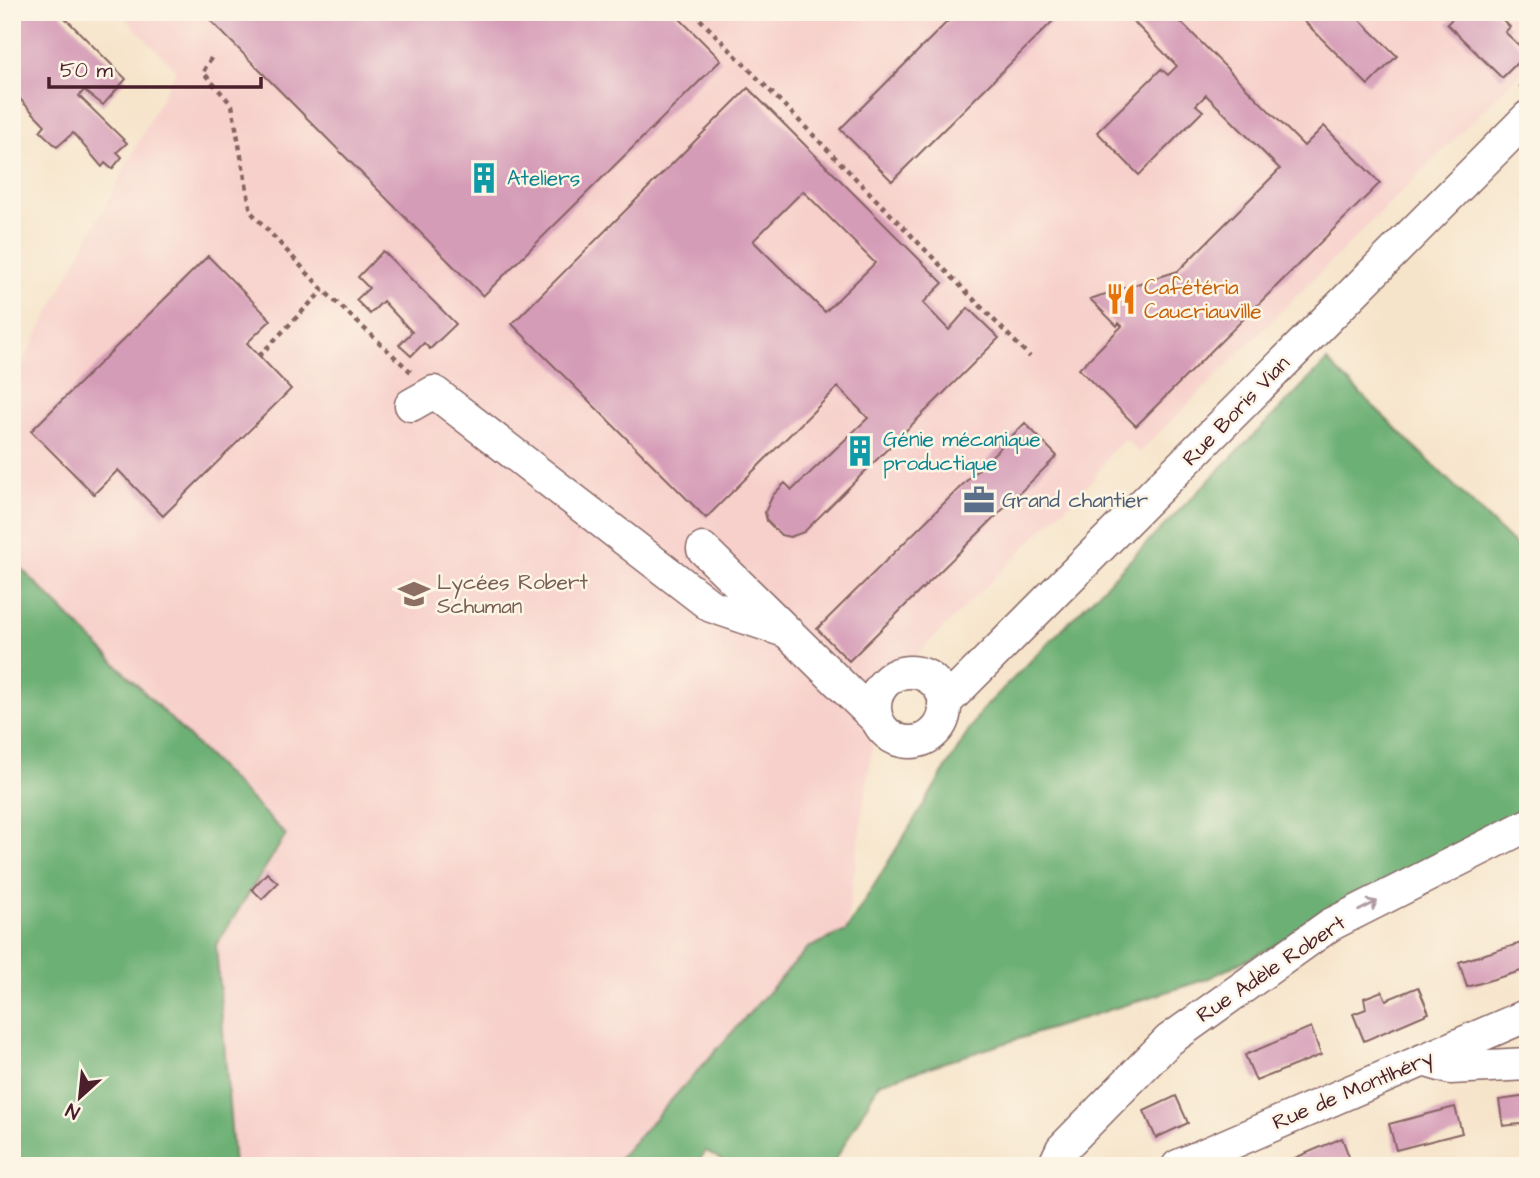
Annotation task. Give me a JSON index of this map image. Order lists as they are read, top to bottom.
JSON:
{
  "streets": {
    "street": ["Rue Boris Vian", "Rue Adèle Robert", "Rue de Montlhéry"]
  },
  "one_way": ["Rue Adèle Robert"],
  "places": {
    "building": ["Ateliers", "Génie mécanique productique"],
    "restaurant": ["Cafétéria Caucriauville"],
    "office": ["Grand chantier"],
    "school or university": ["Lycées Robert Schuman"]
  },
  "scale_bar": "50 m",
  "north": "bottom left"
}
